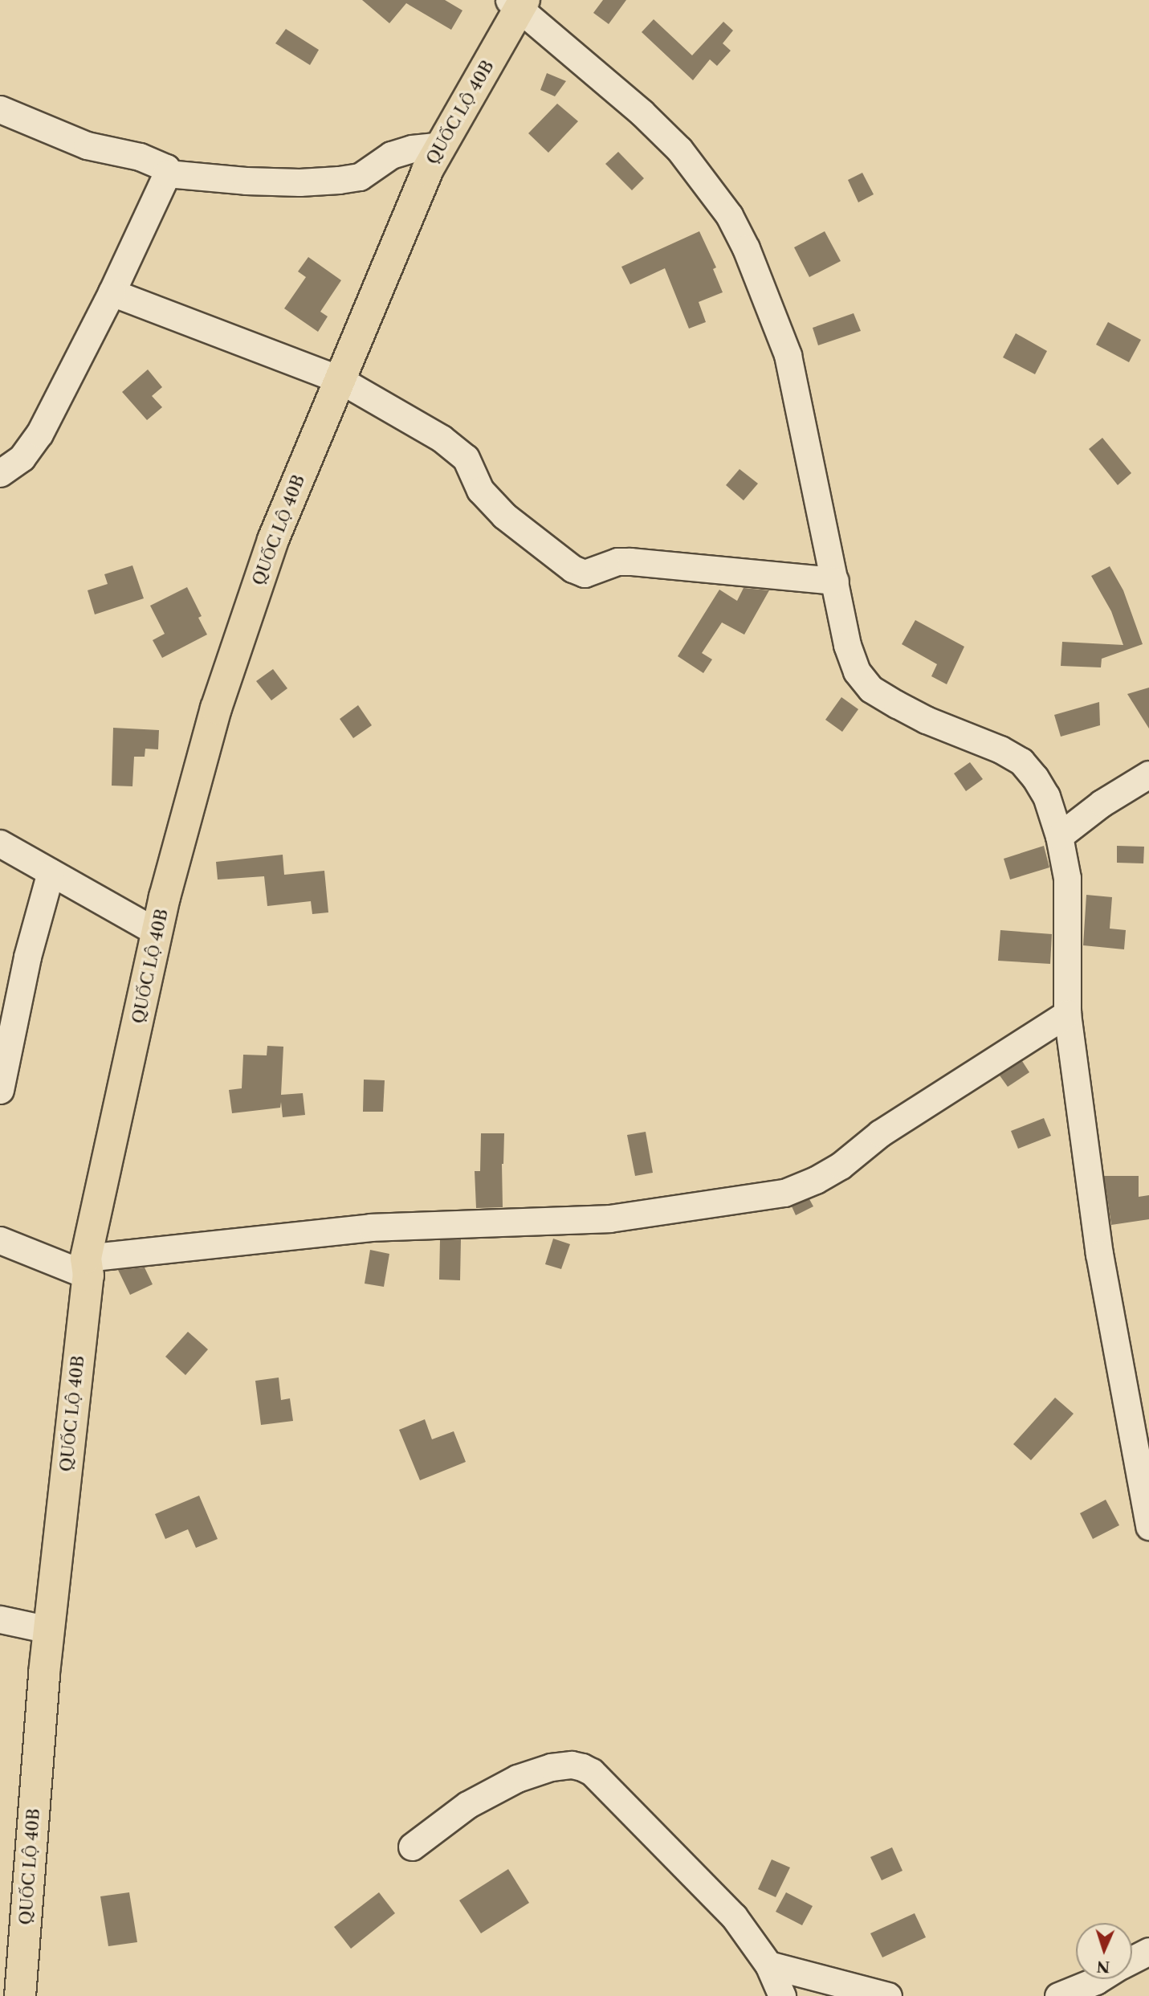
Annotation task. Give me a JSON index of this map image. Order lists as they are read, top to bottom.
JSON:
{
  "streets": {
    "highway": ["QUỐC LỘ 40B"]
  },
  "north": "bottom"
}
